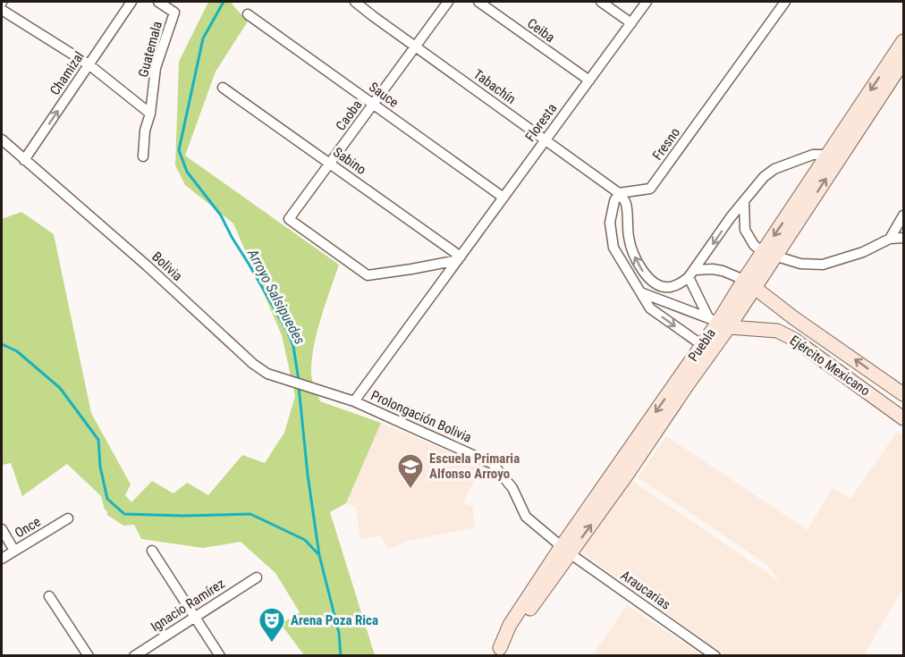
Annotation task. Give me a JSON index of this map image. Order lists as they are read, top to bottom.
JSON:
{
  "streets": {
    "main road": ["Puebla", "Ejército Mexicano"],
    "street": [
      "Ceiba",
      "Guatemala",
      "Chamizal",
      "Tabachín",
      "Sauce",
      "Caoba",
      "Floresta",
      "Fresno",
      "Sabino",
      "Bolivia",
      "Prolongación Bolivia",
      "Once",
      "Araucarias",
      "Ignacio Ramírez"
    ]
  },
  "crossings": [
    ["Ceiba", "Floresta"],
    ["Chamizal", "Bolivia"],
    ["Tabachín", "Caoba"],
    ["Tabachín", "Floresta"],
    ["Tabachín", "Fresno"],
    ["Sauce", "Caoba"],
    ["Sauce", "Floresta"],
    ["Caoba", "Floresta"],
    ["Caoba", "Sabino"],
    ["Floresta", "Sabino"],
    ["Floresta", "Prolongación Bolivia"],
    ["Bolivia", "Prolongación Bolivia"],
    ["Puebla", "Ejército Mexicano"],
    ["Puebla", "Prolongación Bolivia"],
    ["Puebla", "Araucarias"],
    ["Prolongación Bolivia", "Araucarias"]
  ],
  "one_way": ["Chamizal"],
  "water": ["Arroyo Salsipuedes"],
  "places": {
    "school or university": ["Escuela Primaria Alfonso Arroyo"],
    "theatre": ["Arena Poza Rica"]
  }
}
